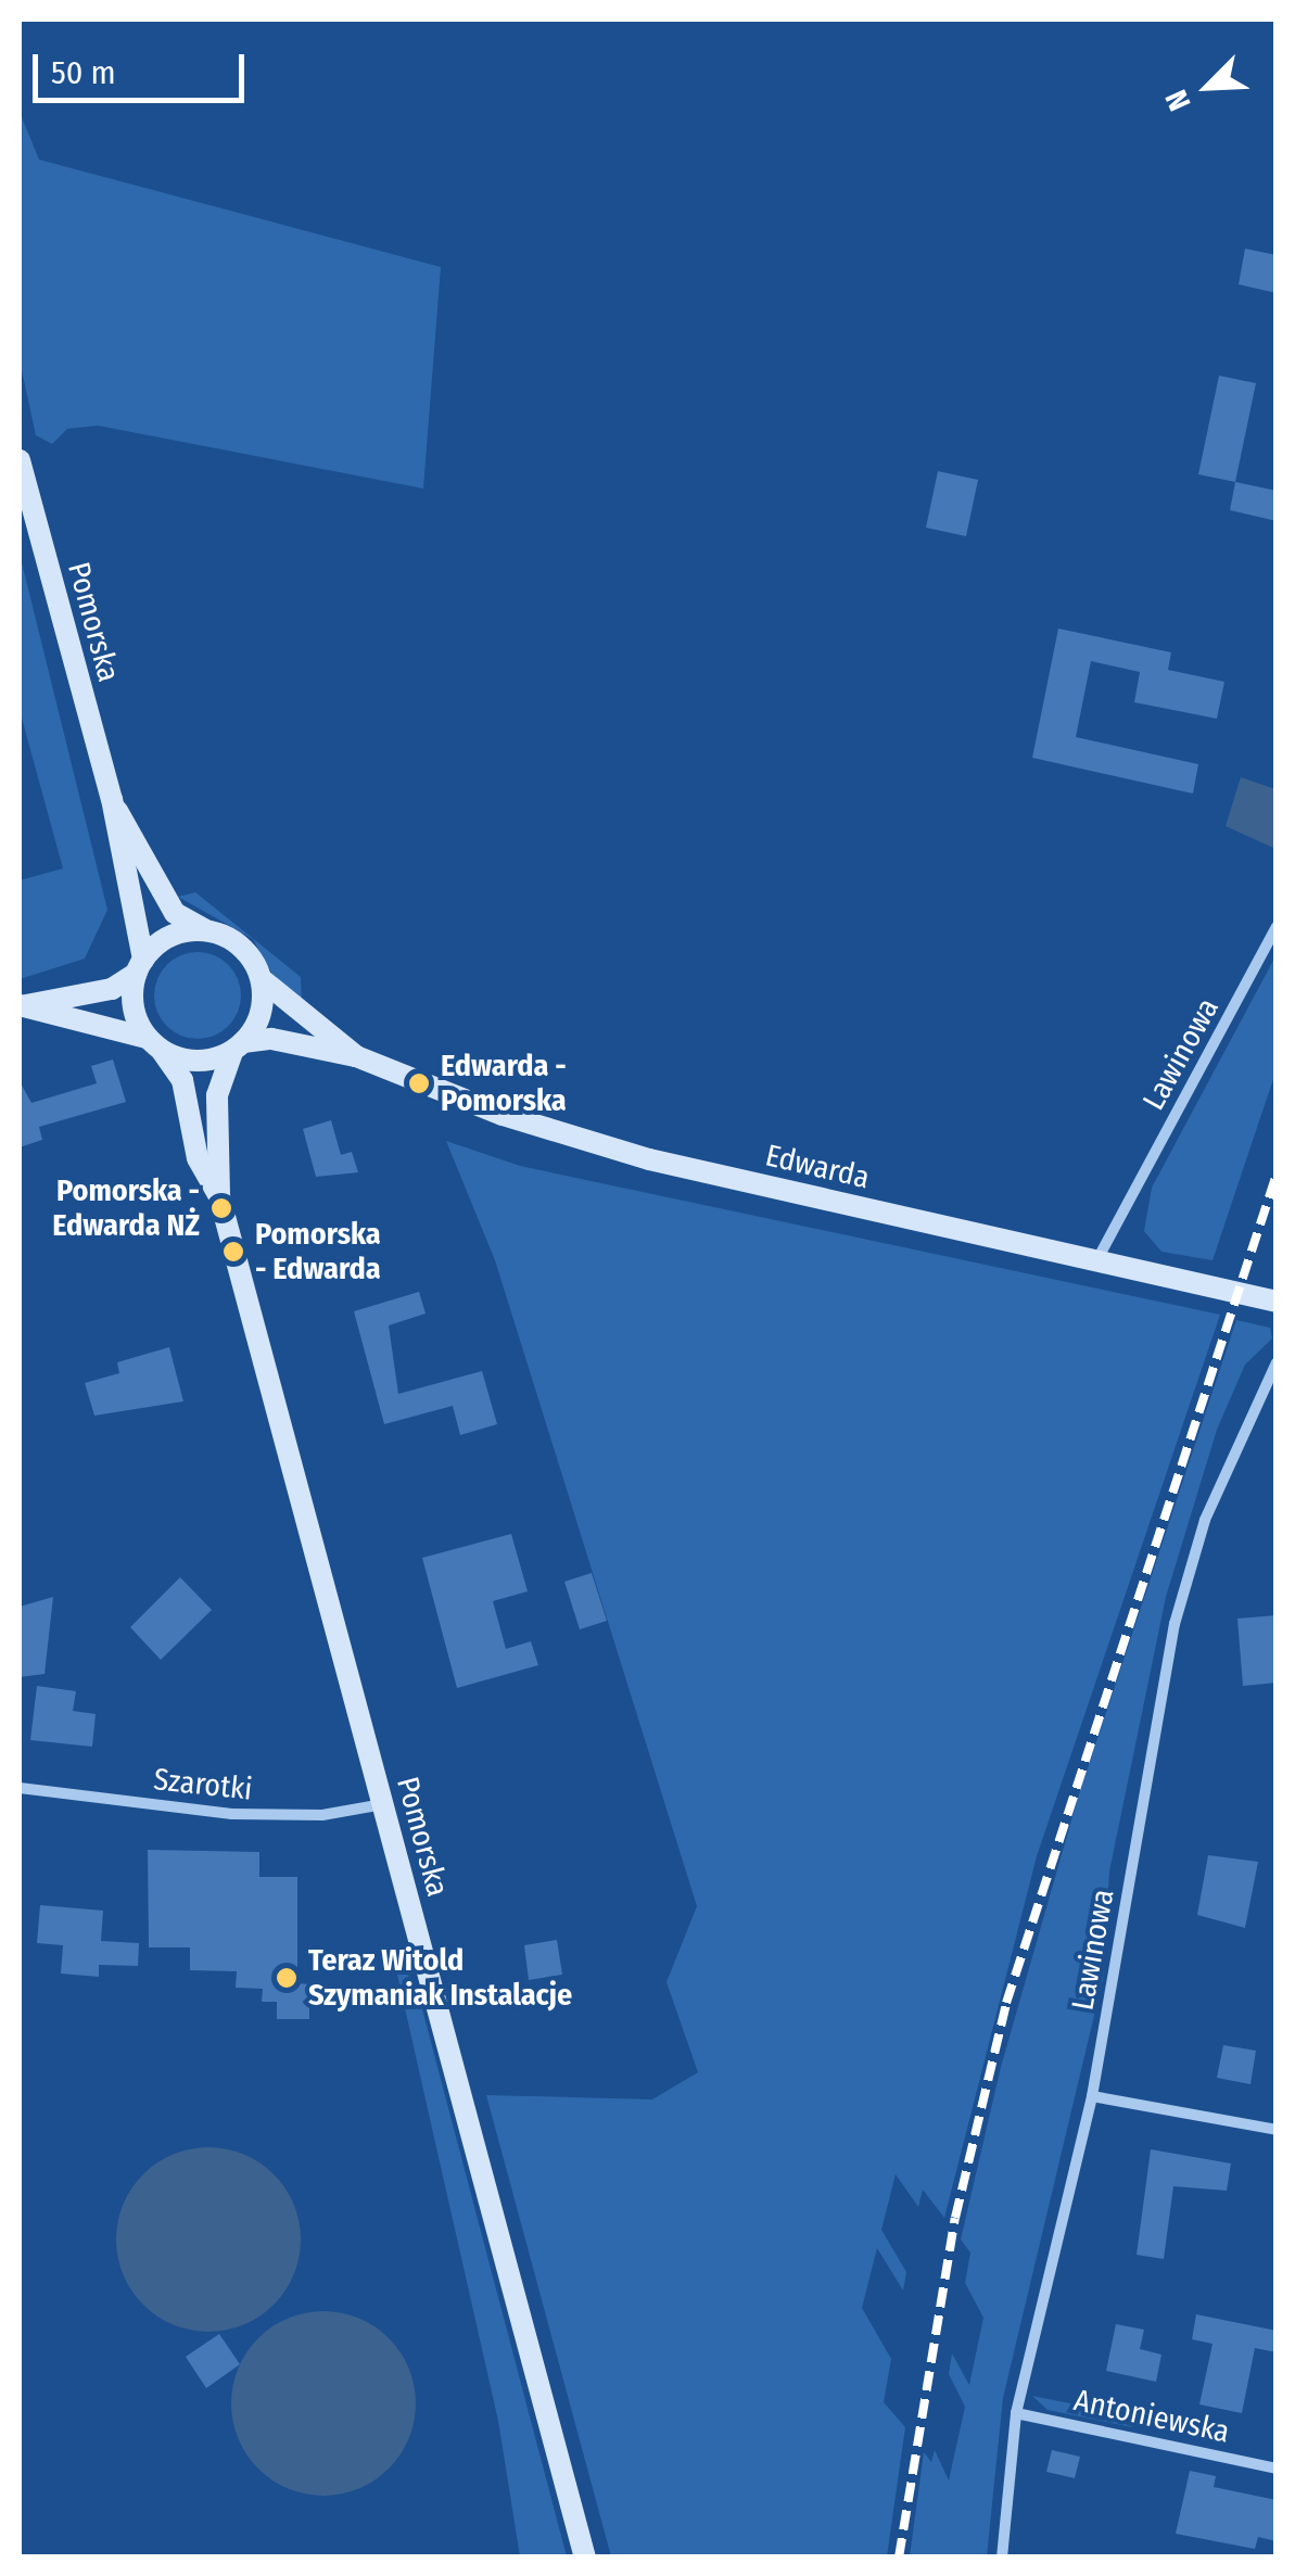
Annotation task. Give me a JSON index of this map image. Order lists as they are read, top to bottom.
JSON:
{
  "streets": {
    "street": [
      "Pomorska",
      "Lawinowa",
      "Edwarda",
      "Szarotki",
      "Antoniewska"
    ]
  },
  "crossings": [
    ["Pomorska", "Edwarda"],
    ["Pomorska", "Szarotki"],
    ["Lawinowa", "Edwarda"],
    ["Lawinowa", "Antoniewska"]
  ],
  "places": [
    "Edwarda - Pomorska",
    "Pomorska - Edwarda NŻ",
    "Pomorska - Edwarda",
    "Teraz Witold Szymaniak Instalacje"
  ],
  "scale_bar": "50 m",
  "north": "bottom left"
}
